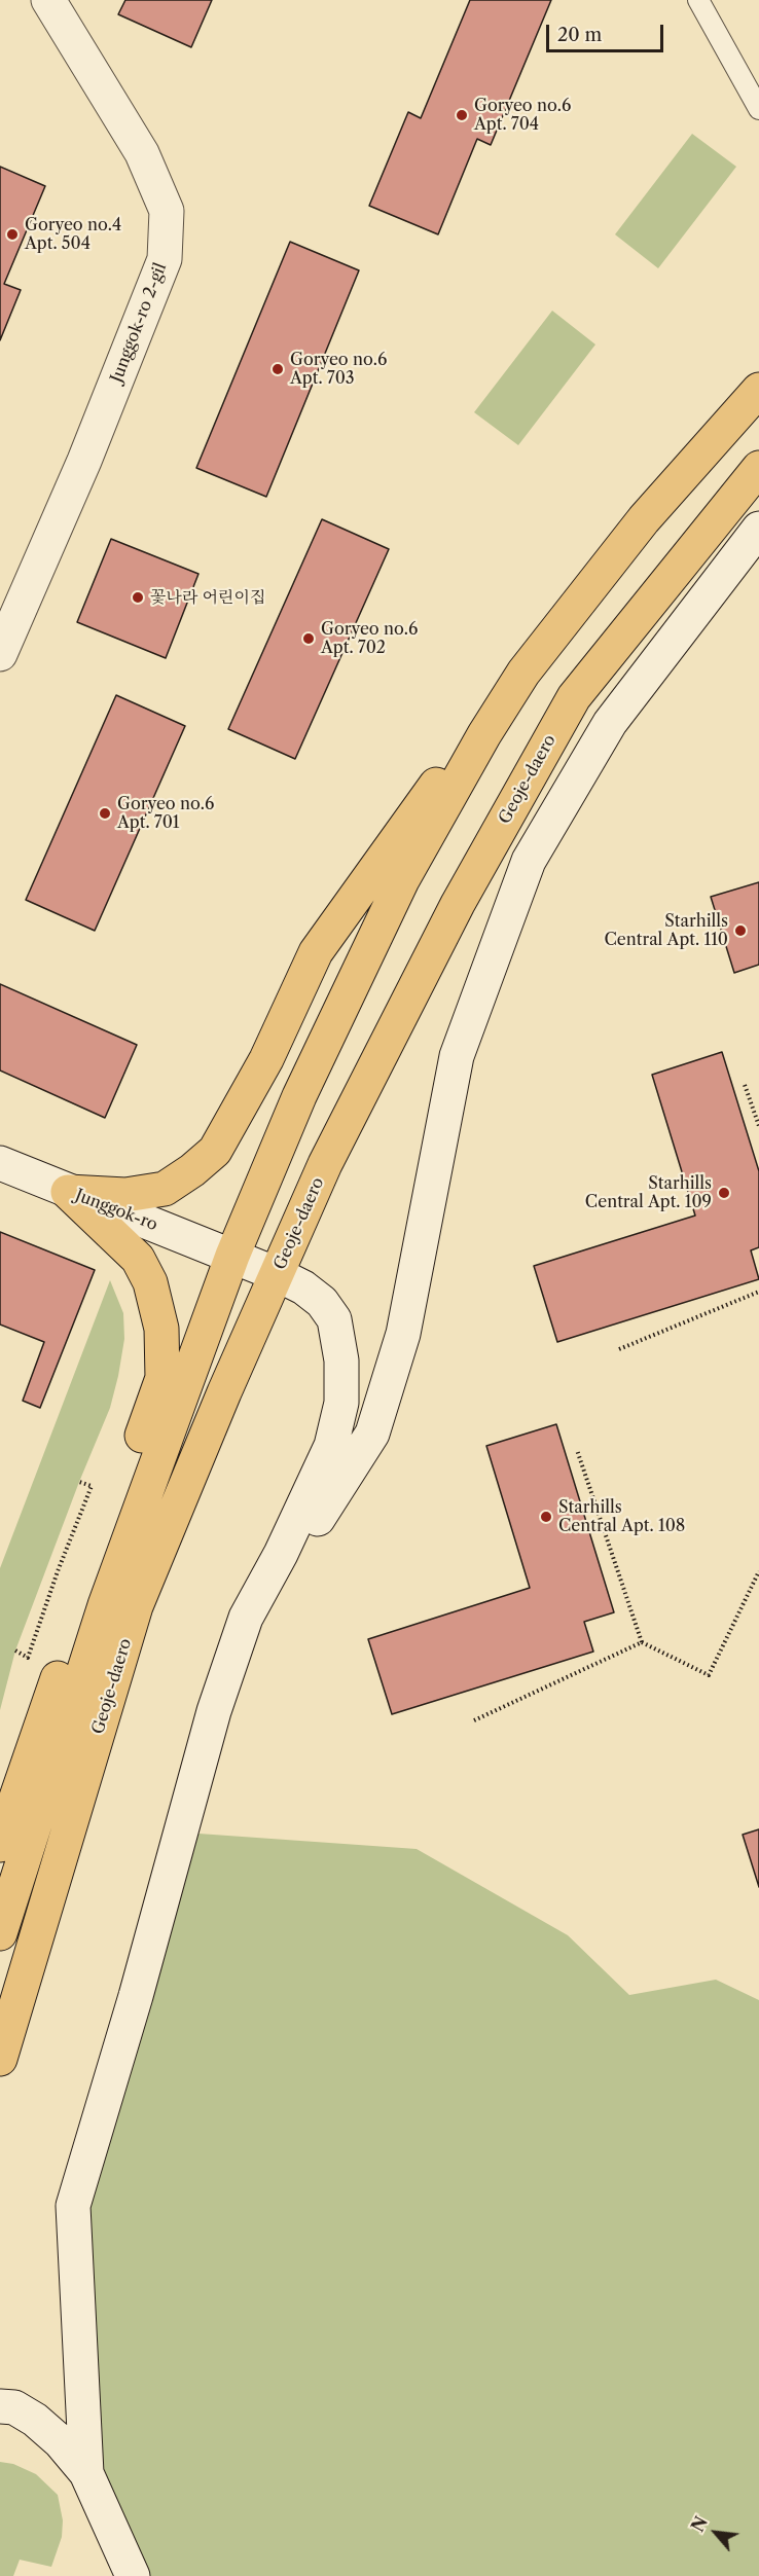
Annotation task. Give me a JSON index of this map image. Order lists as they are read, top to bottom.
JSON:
{
  "streets": {
    "main road": ["Geoje-daero"],
    "street": ["Junggok-ro 2-gil", "Junggok-ro"]
  },
  "crossings": [
    ["Geoje-daero", "Junggok-ro"]
  ],
  "places": [
    "Goryeo no.6 Apt. 704",
    "Goryeo no.4 Apt. 504",
    "Goryeo no.6 Apt. 703",
    "꽃나라 어린이집",
    "Goryeo no.6 Apt. 702",
    "Goryeo no.6 Apt. 701",
    "Starhills Central Apt. 110",
    "Starhills Central Apt. 109",
    "Starhills Central Apt. 108"
  ],
  "scale_bar": "20 m",
  "north": "top left"
}
